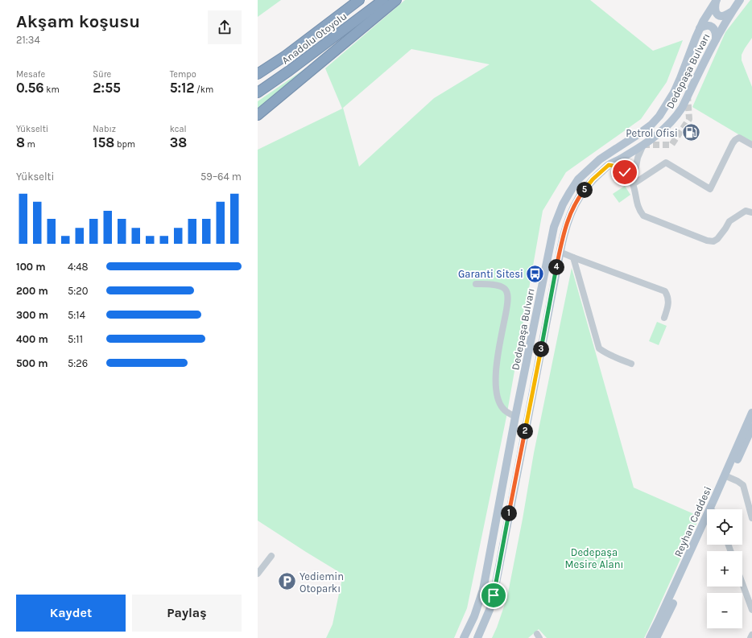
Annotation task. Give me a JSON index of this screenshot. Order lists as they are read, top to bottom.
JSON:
{
  "streets": {
    "highway": ["Anadolu Otoyolu"],
    "main road": ["Dedepaşa Bulvarı", "Reyhan Caddesi"]
  },
  "parks": ["Dedepaşa Mesire Alanı"],
  "places": {
    "fuel station": ["Petrol Ofisi"],
    "bus stop": ["Garanti Sitesi"],
    "parking": ["Yediemin Otoparkı"]
  },
  "page": {
    "heading": ["Akşam koşusu", "21:34"],
    "stats": [
      ["Mesafe", "0.56 km"],
      ["Süre", "2:55"],
      ["Tempo", "5:12 /km"],
      ["Yükselti", "8 m"],
      ["Nabız", "158 bpm"],
      ["kcal", "38"]
    ],
    "chart": ["Yükselti", "59–64 m"],
    "pins": [
      "5",
      "4",
      "3",
      "2",
      "1"
    ],
    "list": [
      {
        "name": "100 m",
        "note": "4:48"
      },
      {
        "name": "200 m",
        "note": "5:20"
      },
      {
        "name": "300 m",
        "note": "5:14"
      },
      {
        "name": "400 m",
        "note": "5:11"
      },
      {
        "name": "500 m",
        "note": "5:26"
      }
    ],
    "map_buttons": ["+", "−"],
    "buttons": ["Kaydet", "Paylaş"]
  }
}
